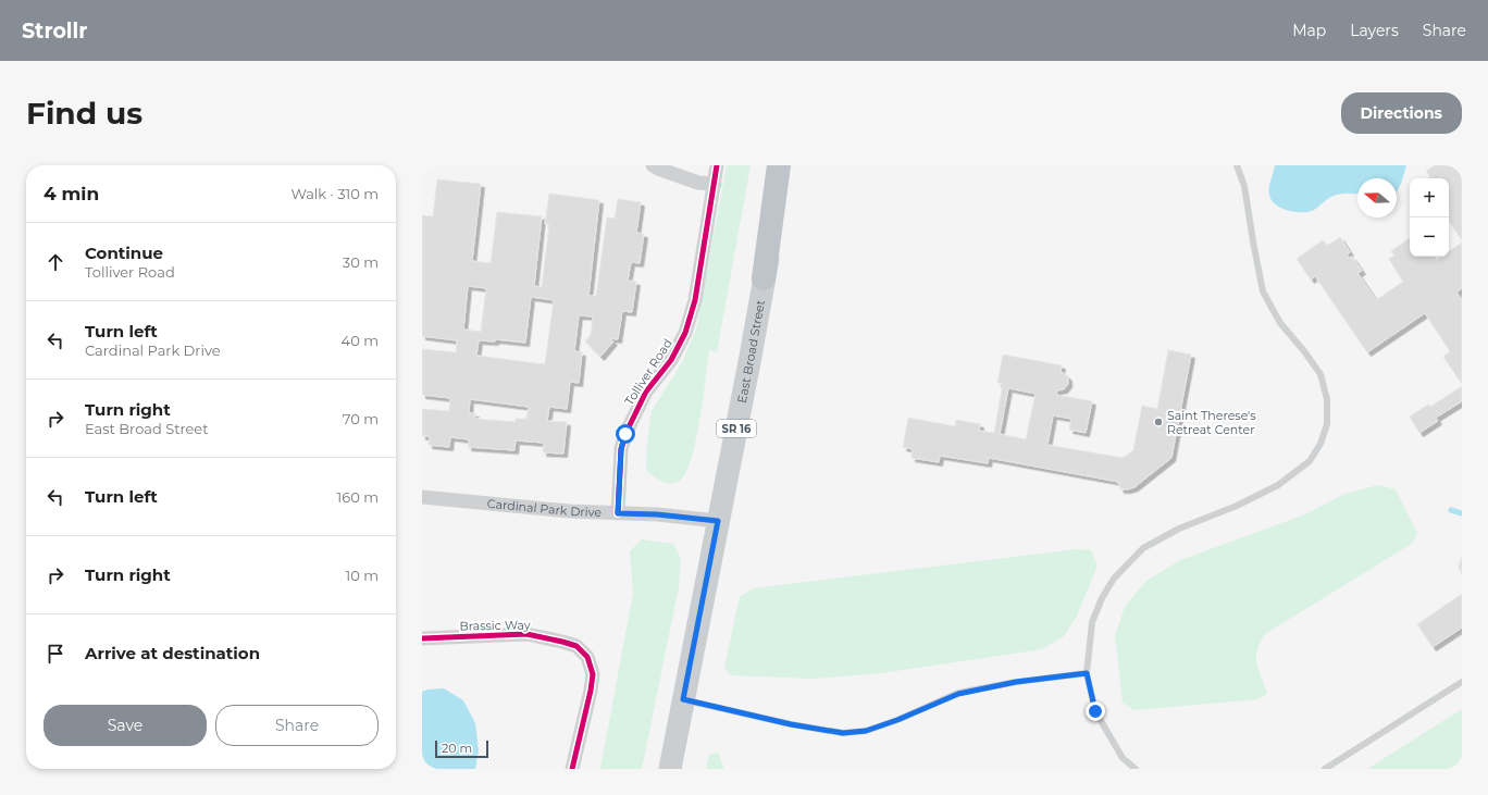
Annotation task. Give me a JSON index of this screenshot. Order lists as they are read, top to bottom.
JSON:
{
  "streets": {
    "main road": ["East Broad Street", "SR 16"],
    "street": ["Tolliver Road", "Cardinal Park Drive", "Brassic Way"]
  },
  "crossings": [
    ["East Broad Street", "Cardinal Park Drive"],
    ["Tolliver Road", "Cardinal Park Drive"]
  ],
  "places": ["Saint Therese's Retreat Center"],
  "scale_bar": "20 m",
  "north": "left",
  "page": {
    "header": "Strollr",
    "nav": ["Map", "Layers", "Share"],
    "buttons": [
      "Directions",
      ["Save", "Share"]
    ],
    "title": "Find us",
    "heading": ["4 min", "Walk · 310 m"],
    "map_buttons": ["+", "−"],
    "list": [
      ["Continue", "Tolliver Road", "30 m"],
      ["Turn left", "Cardinal Park Drive", "40 m"],
      ["Turn right", "East Broad Street", "70 m"],
      ["Turn left", "160 m"],
      ["Turn right", "10 m"],
      "Arrive at destination"
    ],
    "scale": "20 m"
  }
}
